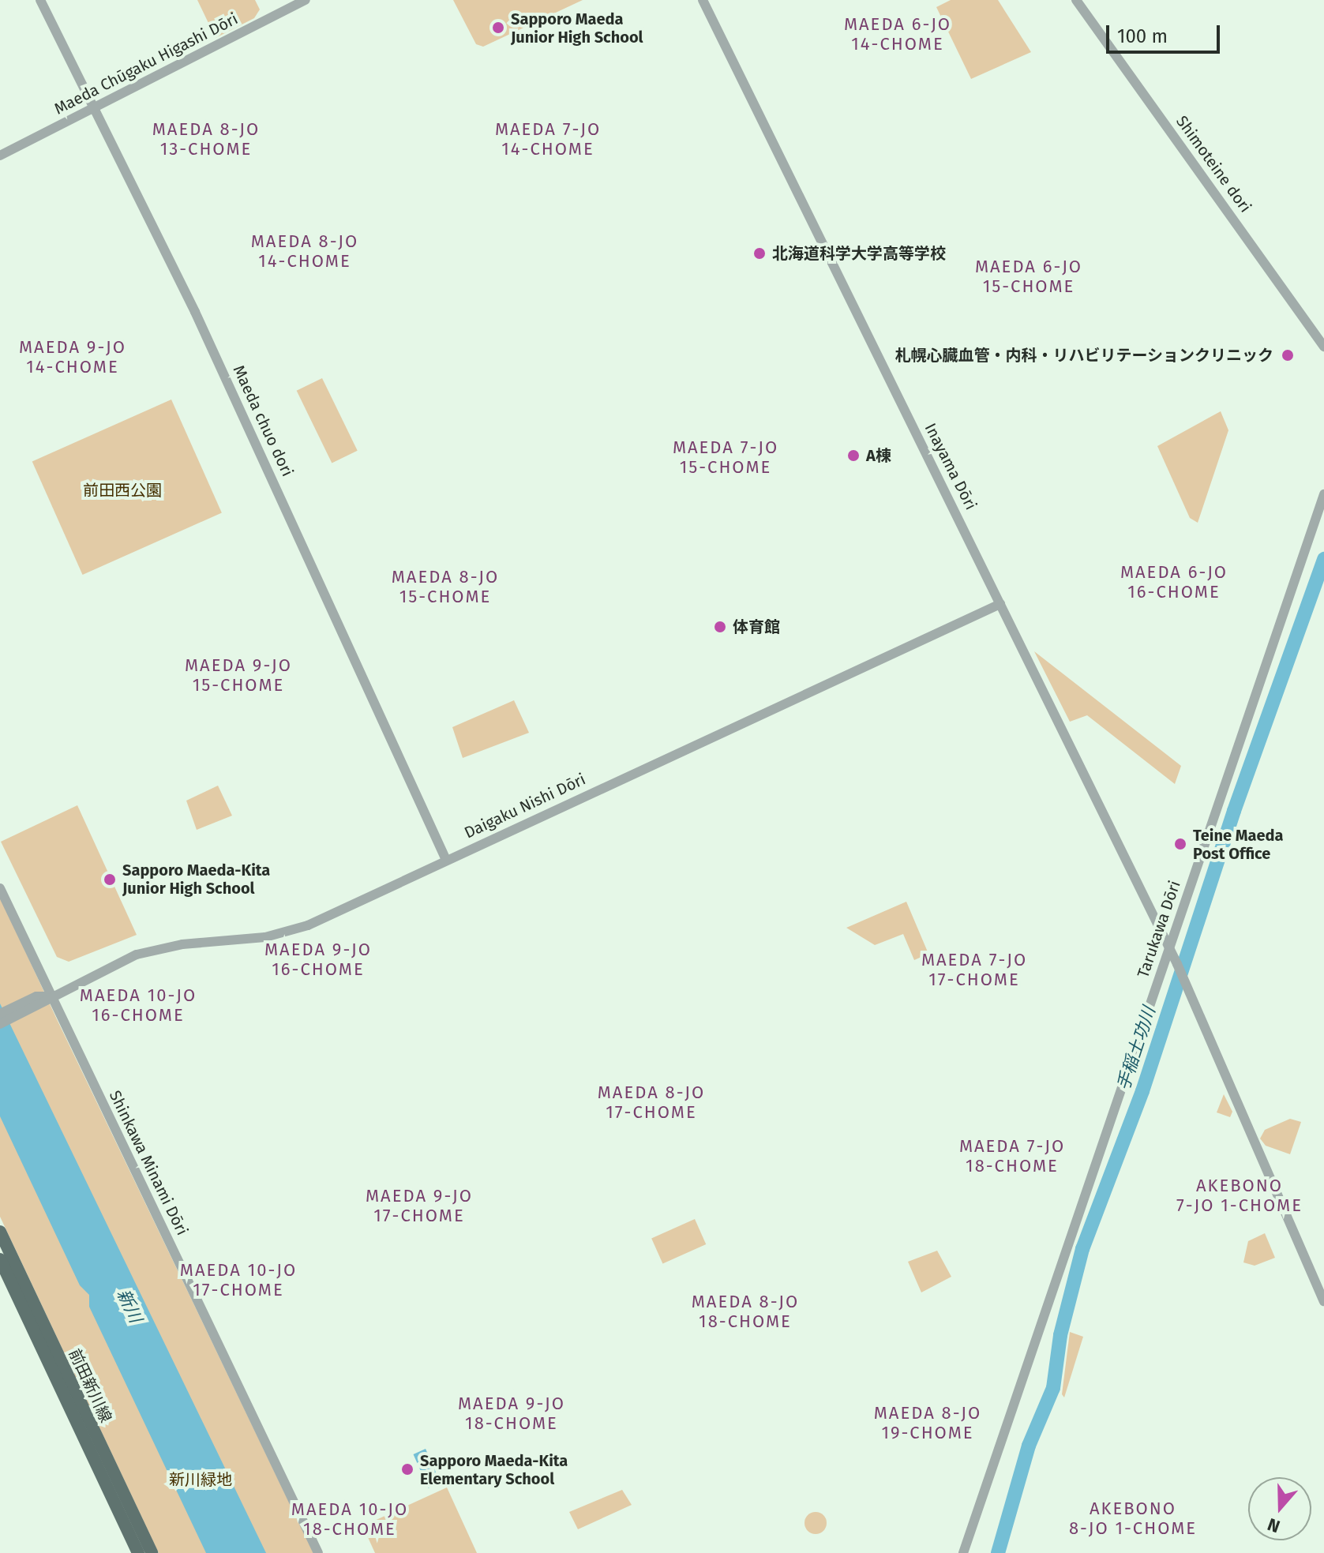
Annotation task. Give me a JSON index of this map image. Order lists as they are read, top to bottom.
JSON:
{
  "streets": {
    "main road": ["前田新川線"],
    "street": [
      "Maeda Chūgaku Higashi Dōri",
      "Shimoteine dori",
      "Maeda chuo dori",
      "Inayama Dōri",
      "Daigaku Nishi Dōri",
      "Tarukawa Dōri",
      "Shinkawa Minami Dōri"
    ]
  },
  "crossings": [
    ["Maeda Chūgaku Higashi Dōri", "Maeda chuo dori"],
    ["Maeda chuo dori", "Daigaku Nishi Dōri"],
    ["Inayama Dōri", "Daigaku Nishi Dōri"],
    ["Inayama Dōri", "Tarukawa Dōri"],
    ["Daigaku Nishi Dōri", "Shinkawa Minami Dōri"]
  ],
  "districts": [
    "MAEDA 6-JO 14-CHOME",
    "MAEDA 8-JO 13-CHOME",
    "MAEDA 7-JO 14-CHOME",
    "MAEDA 8-JO 14-CHOME",
    "MAEDA 6-JO 15-CHOME",
    "MAEDA 9-JO 14-CHOME",
    "MAEDA 7-JO 15-CHOME",
    "MAEDA 6-JO 16-CHOME",
    "MAEDA 8-JO 15-CHOME",
    "MAEDA 9-JO 15-CHOME",
    "MAEDA 9-JO 16-CHOME",
    "MAEDA 7-JO 17-CHOME",
    "MAEDA 10-JO 16-CHOME",
    "MAEDA 8-JO 17-CHOME",
    "MAEDA 7-JO 18-CHOME",
    "AKEBONO 7-JO 1-CHOME",
    "MAEDA 9-JO 17-CHOME",
    "MAEDA 10-JO 17-CHOME",
    "MAEDA 8-JO 18-CHOME",
    "MAEDA 9-JO 18-CHOME",
    "MAEDA 8-JO 19-CHOME",
    "AKEBONO 8-JO 1-CHOME",
    "MAEDA 10-JO 18-CHOME"
  ],
  "water": ["手稲土功川", "新川"],
  "parks": ["前田西公園", "新川緑地"],
  "places": [
    "Sapporo Maeda Junior High School",
    "北海道科学大学高等学校",
    "札幌心臓血管・内科・リハビリテーションクリニック",
    "A棟",
    "体育館",
    "Teine Maeda Post Office",
    "Sapporo Maeda-Kita Junior High School",
    "Sapporo Maeda-Kita Elementary School"
  ],
  "scale_bar": "100 m",
  "north": "bottom"
}
